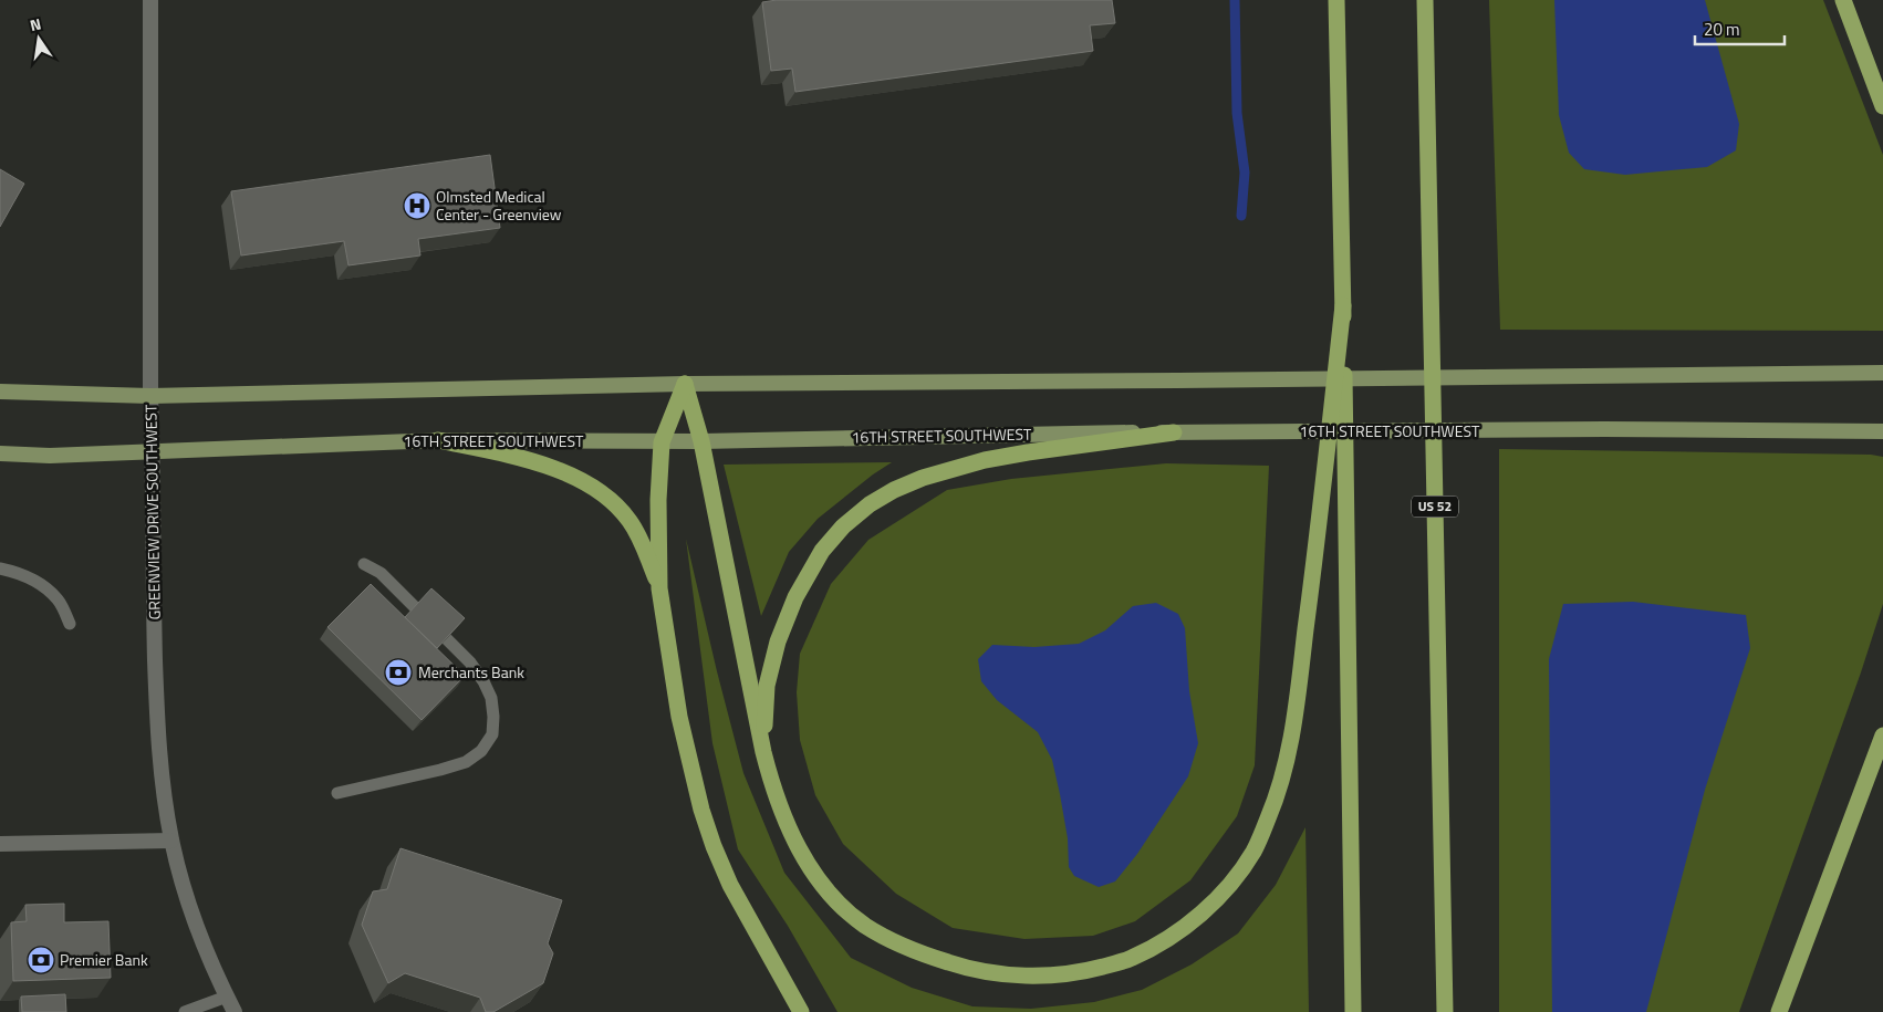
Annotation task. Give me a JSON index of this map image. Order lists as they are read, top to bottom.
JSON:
{
  "streets": {
    "highway": ["US 52"],
    "main road": ["16TH STREET SOUTHWEST"],
    "street": ["GREENVIEW DRIVE SOUTHWEST"]
  },
  "crossings": [
    ["16TH STREET SOUTHWEST", "GREENVIEW DRIVE SOUTHWEST"]
  ],
  "places": {
    "hospital": ["Olmsted Medical Center - Greenview"],
    "bank": ["Merchants Bank", "Premier Bank"]
  },
  "scale_bar": "20 m",
  "north": "top"
}
